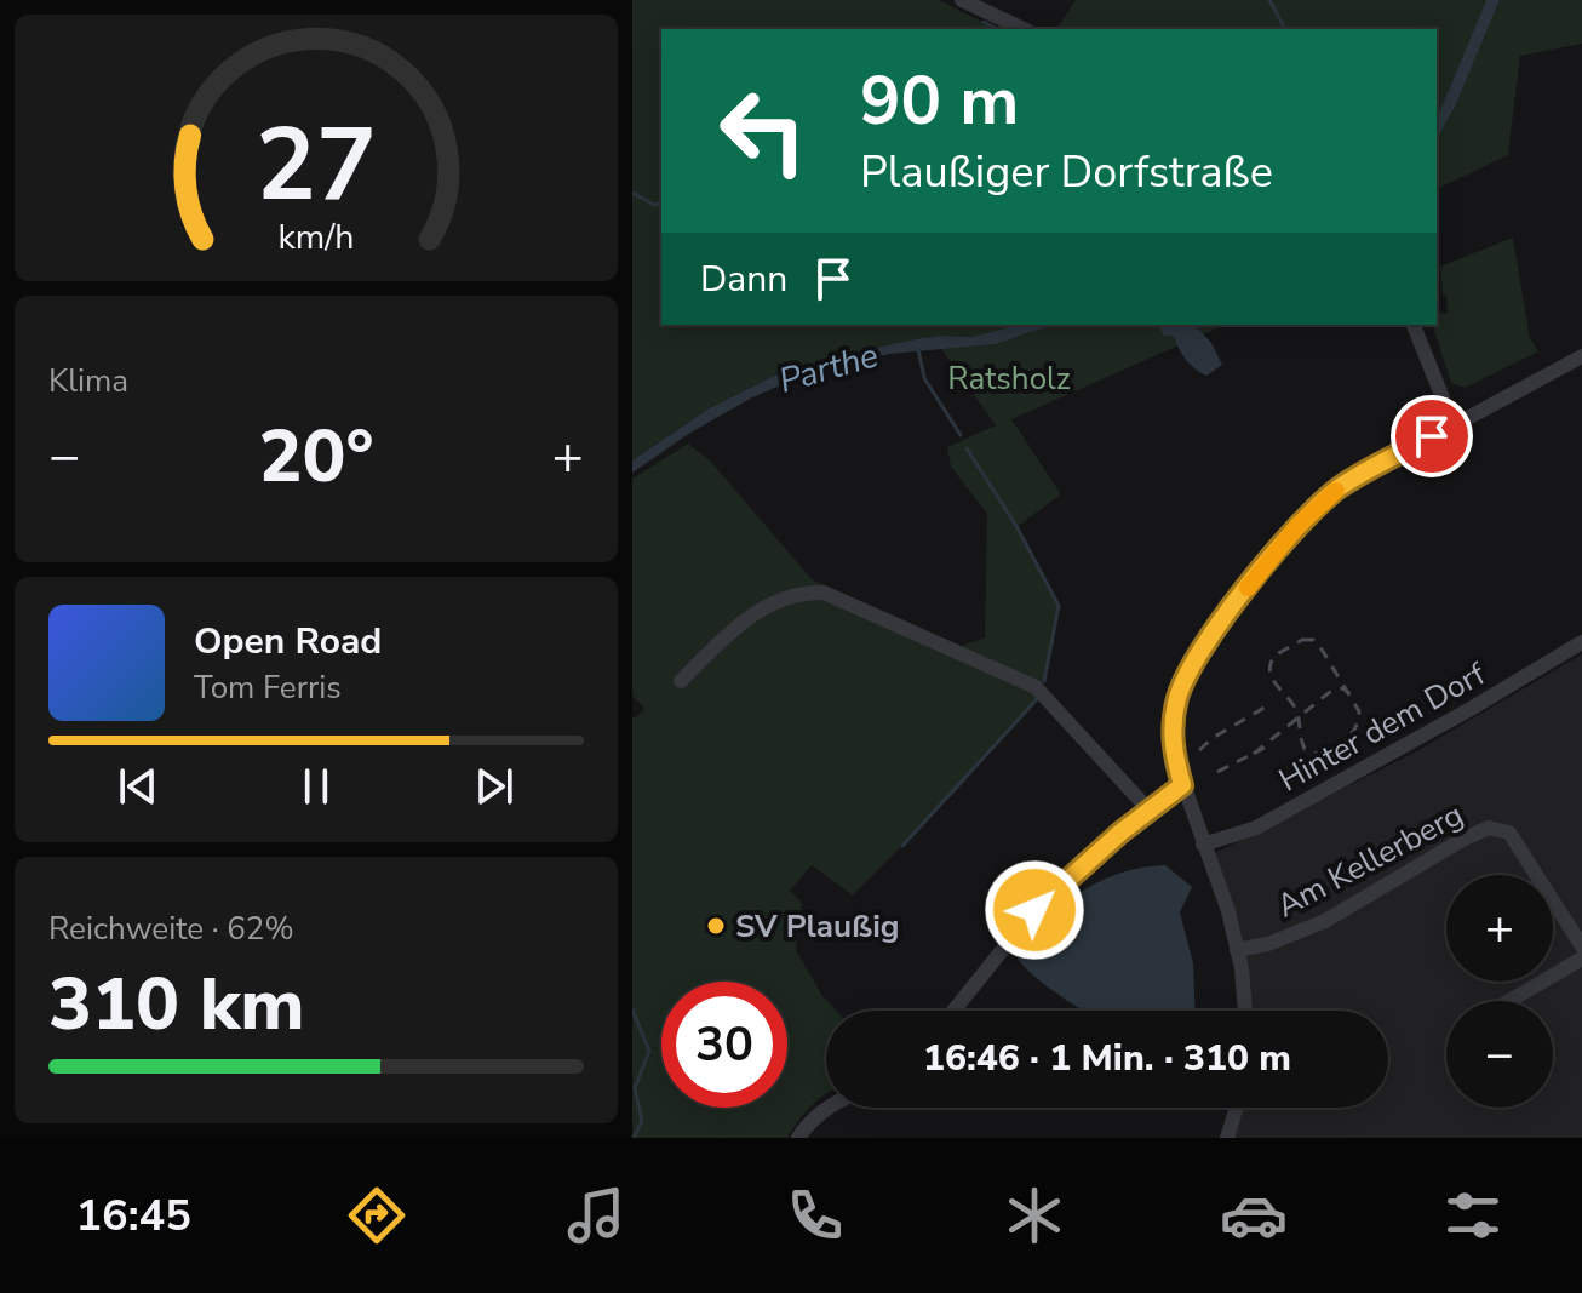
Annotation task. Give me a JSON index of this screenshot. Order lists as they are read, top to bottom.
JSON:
{
  "streets": {
    "street": ["Hinter dem Dorf", "Am Kellerberg"]
  },
  "water": ["Parthe"],
  "parks": ["Ratsholz"],
  "places": ["SV Plaußig"],
  "page": {
    "turn": ["90 m", "Plaußiger Dorfstraße"],
    "then": "Dann",
    "tile": [
      "Klima",
      ["Reichweite · 62%", "310 km"]
    ],
    "heat": ["−", "20°", "+"],
    "song": ["Open Road", "Tom Ferris"],
    "map_buttons": ["+", "−"],
    "limit": "30",
    "trip": "16:46 · 1 Min. · 310 m",
    "tabs": "16:45",
    "gauge": ["27", "km/h"]
  }
}
